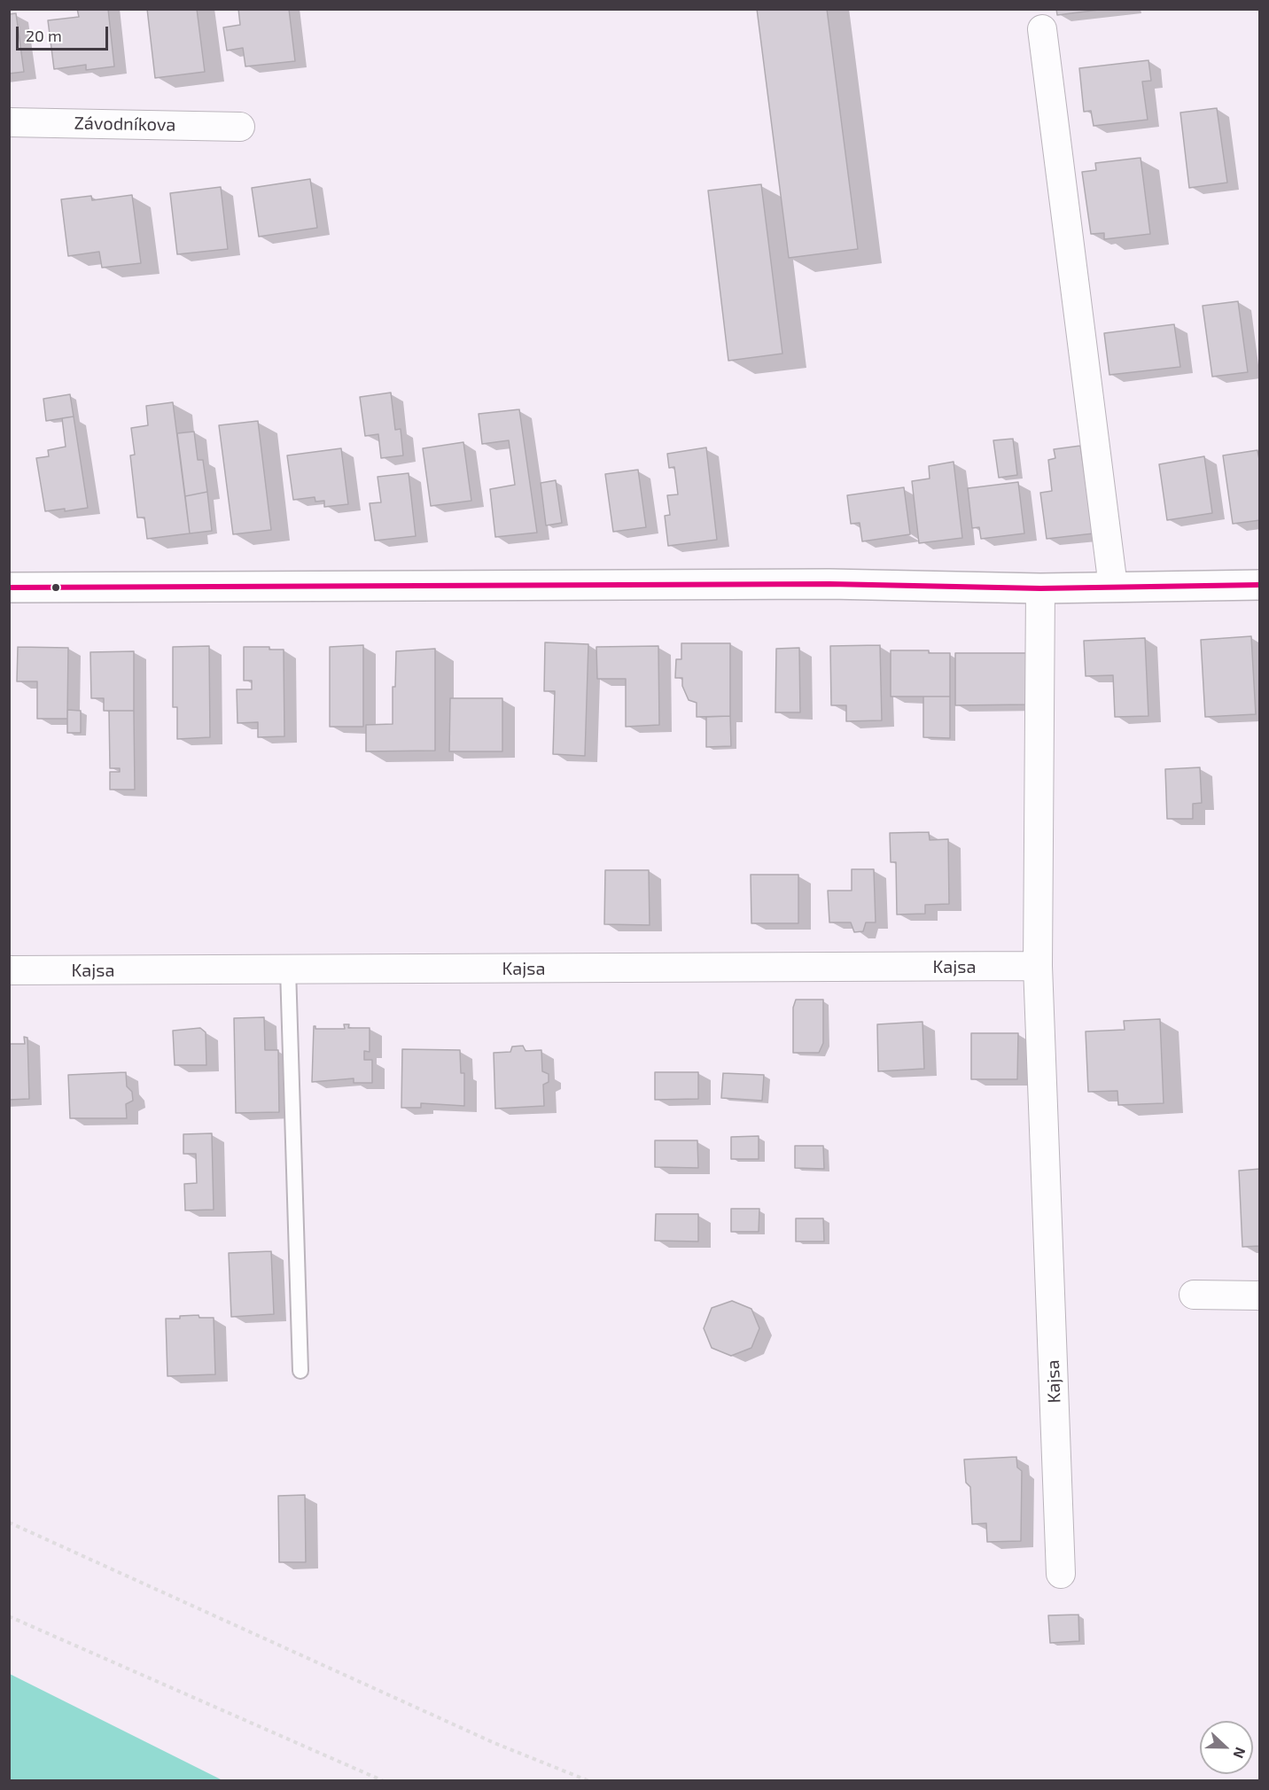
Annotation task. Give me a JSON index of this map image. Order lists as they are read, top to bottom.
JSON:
{
  "streets": {
    "street": ["Závodníkova", "Kajsa"]
  },
  "scale_bar": "20 m",
  "north": "right"
}
